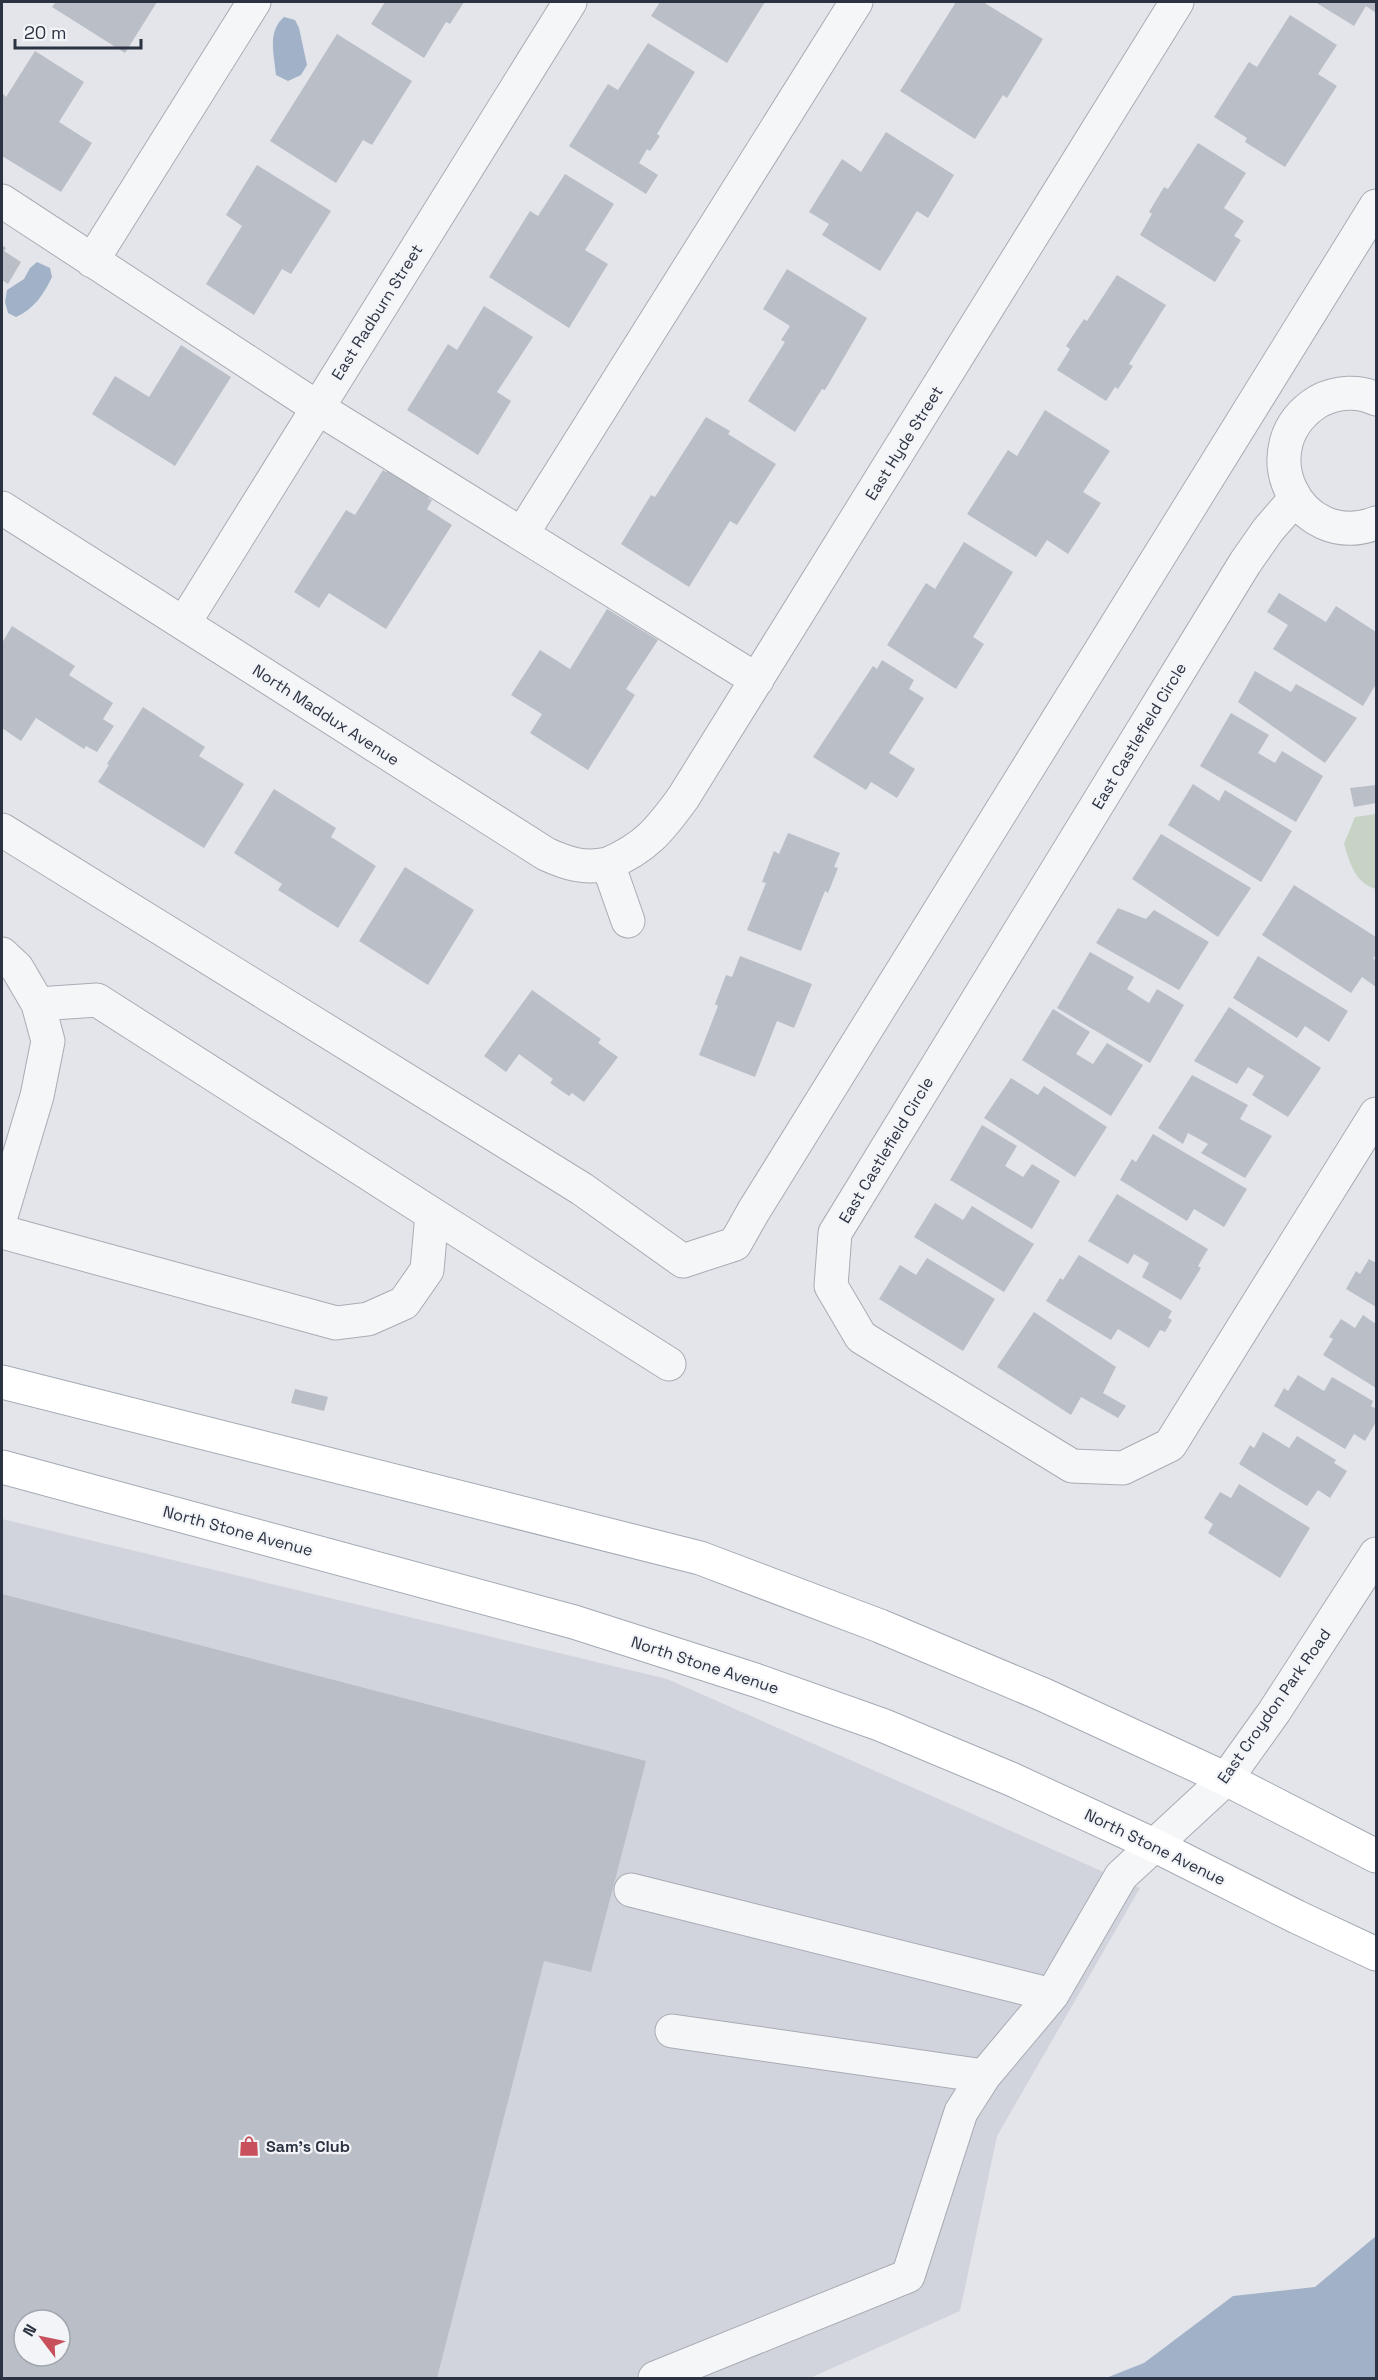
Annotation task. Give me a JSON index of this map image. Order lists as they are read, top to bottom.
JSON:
{
  "streets": {
    "main road": ["North Stone Avenue"],
    "street": [
      "East Radburn Street",
      "East Hyde Street",
      "North Maddux Avenue",
      "East Castlefield Circle",
      "East Croydon Park Road"
    ]
  },
  "crossings": [
    ["East Radburn Street", "North Maddux Avenue"],
    ["East Hyde Street", "North Maddux Avenue"],
    ["North Stone Avenue", "East Croydon Park Road"]
  ],
  "places": {
    "shop": ["Sam's Club"]
  },
  "scale_bar": "20 m",
  "north": "top left"
}
